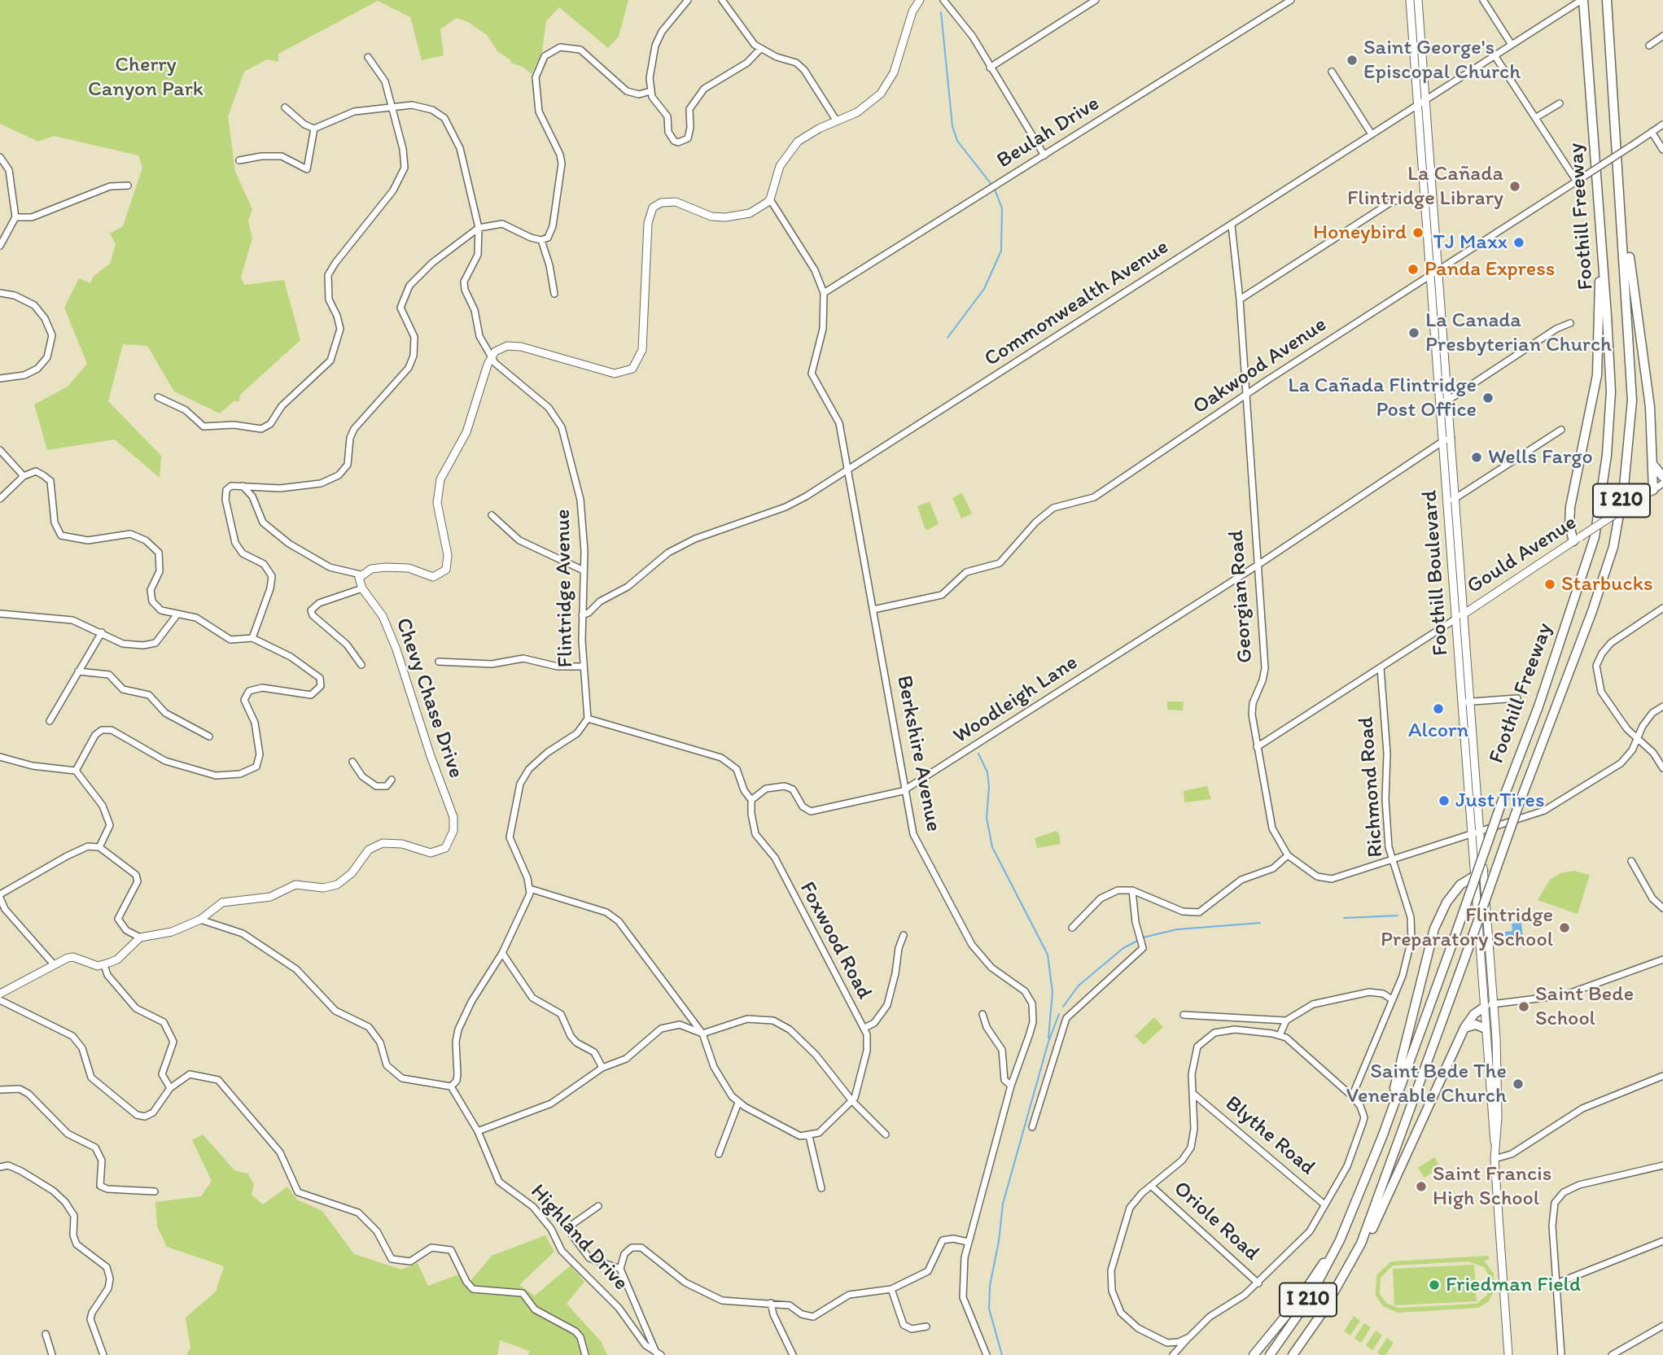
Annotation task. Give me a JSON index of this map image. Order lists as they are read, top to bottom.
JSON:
{
  "streets": {
    "highway": ["Foothill Freeway", "I 210"],
    "main road": ["Gould Avenue", "Foothill Boulevard", "Chevy Chase Drive"],
    "street": [
      "Beulah Drive",
      "Commonwealth Avenue",
      "Oakwood Avenue",
      "Flintridge Avenue",
      "Georgian Road",
      "Woodleigh Lane",
      "Berkshire Avenue",
      "Richmond Road",
      "Foxwood Road",
      "Blythe Road",
      "Oriole Road",
      "Highland Drive"
    ]
  },
  "crossings": [
    ["Beulah Drive", "Berkshire Avenue"],
    ["Foothill Freeway", "Commonwealth Avenue"],
    ["Commonwealth Avenue", "Foothill Boulevard"],
    ["Commonwealth Avenue", "Flintridge Avenue"],
    ["Commonwealth Avenue", "Georgian Road"],
    ["Commonwealth Avenue", "Berkshire Avenue"],
    ["Oakwood Avenue", "Foothill Boulevard"],
    ["Oakwood Avenue", "Georgian Road"],
    ["Oakwood Avenue", "Berkshire Avenue"],
    ["Gould Avenue", "Foothill Boulevard"],
    ["Gould Avenue", "Georgian Road"],
    ["Gould Avenue", "Richmond Road"],
    ["Foothill Boulevard", "Georgian Road"],
    ["Foothill Boulevard", "Woodleigh Lane"],
    ["Georgian Road", "Woodleigh Lane"],
    ["Georgian Road", "Richmond Road"],
    ["Woodleigh Lane", "Berkshire Avenue"],
    ["Woodleigh Lane", "Foxwood Road"]
  ],
  "parks": ["Cherry Canyon Park"],
  "places": [
    "Saint George's Episcopal Church",
    "La Cañada Flintridge Library",
    "Honeybird",
    "TJ Maxx",
    "Panda Express",
    "La Canada Presbyterian Church",
    "La Cañada Flintridge Post Office",
    "Wells Fargo",
    "Starbucks",
    "Alcorn",
    "Just Tires",
    "Flintridge Preparatory School",
    "Saint Bede School",
    "Saint Bede The Venerable Church",
    "Saint Francis High School",
    "Friedman Field"
  ]
}
